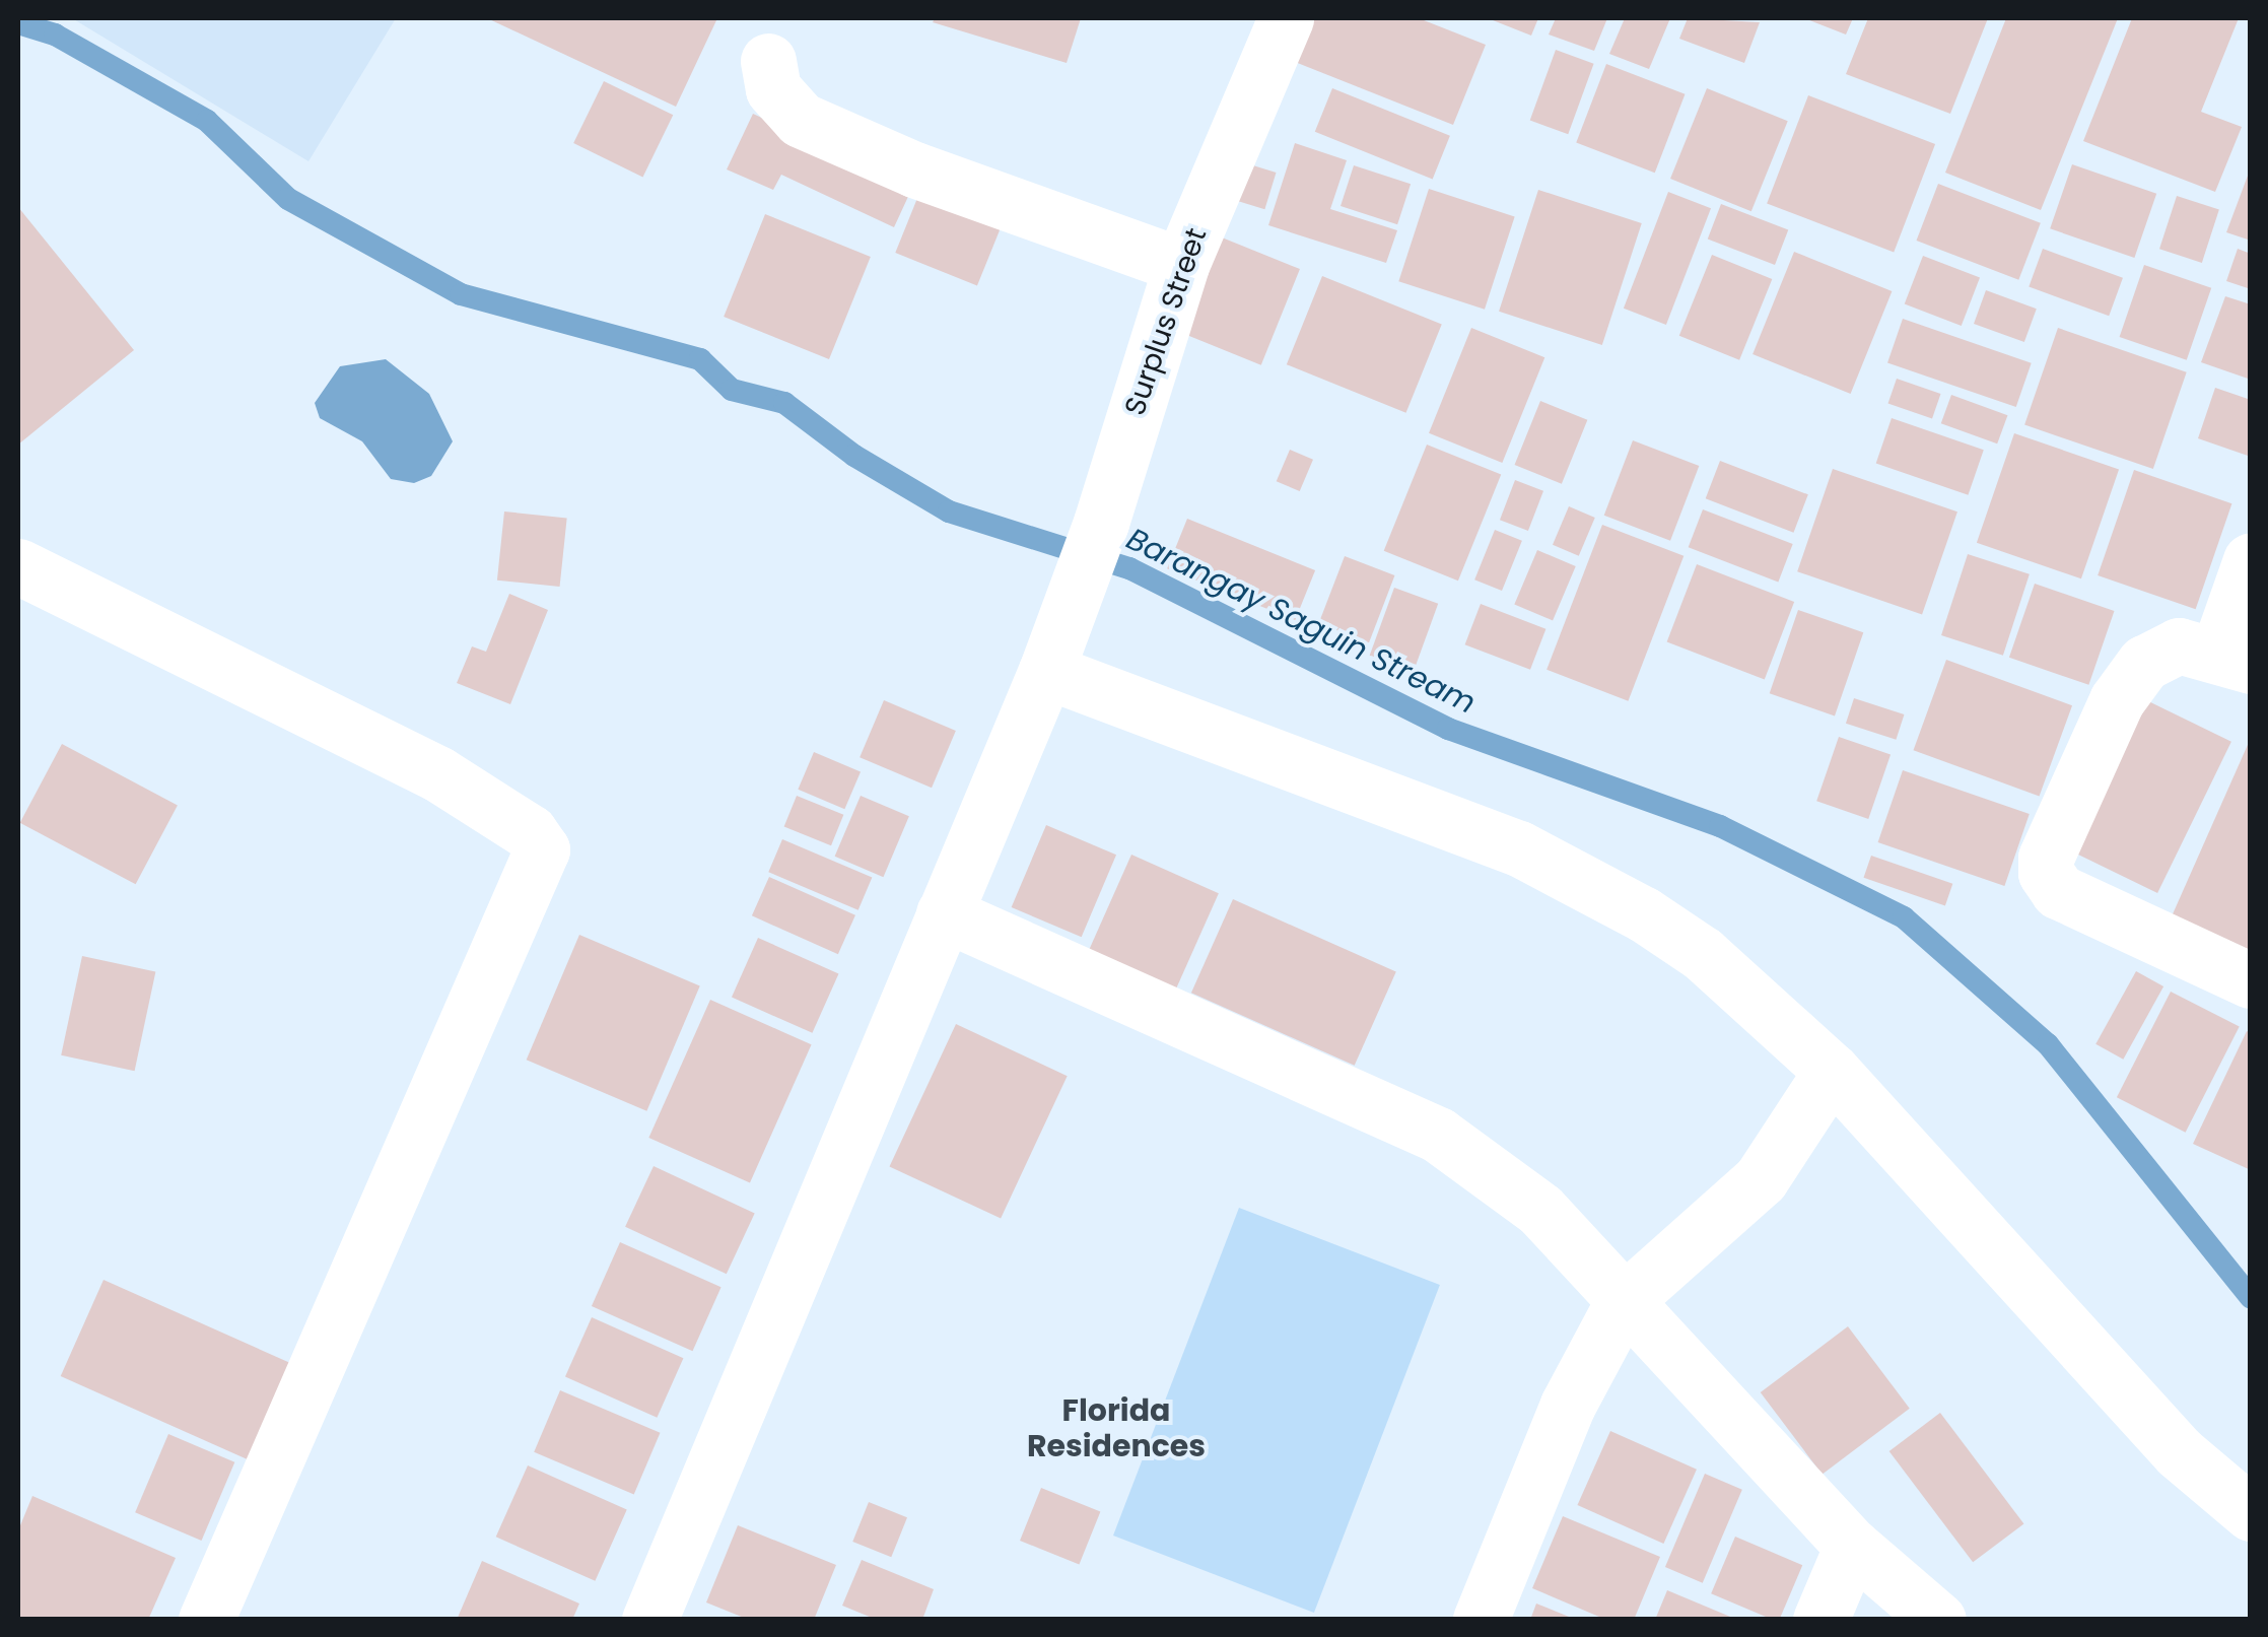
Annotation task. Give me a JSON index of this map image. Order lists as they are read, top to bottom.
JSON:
{
  "streets": {
    "street": ["Surplus Street"]
  },
  "districts": ["Florida Residences"],
  "water": ["Barangay Saguin Stream"]
}
